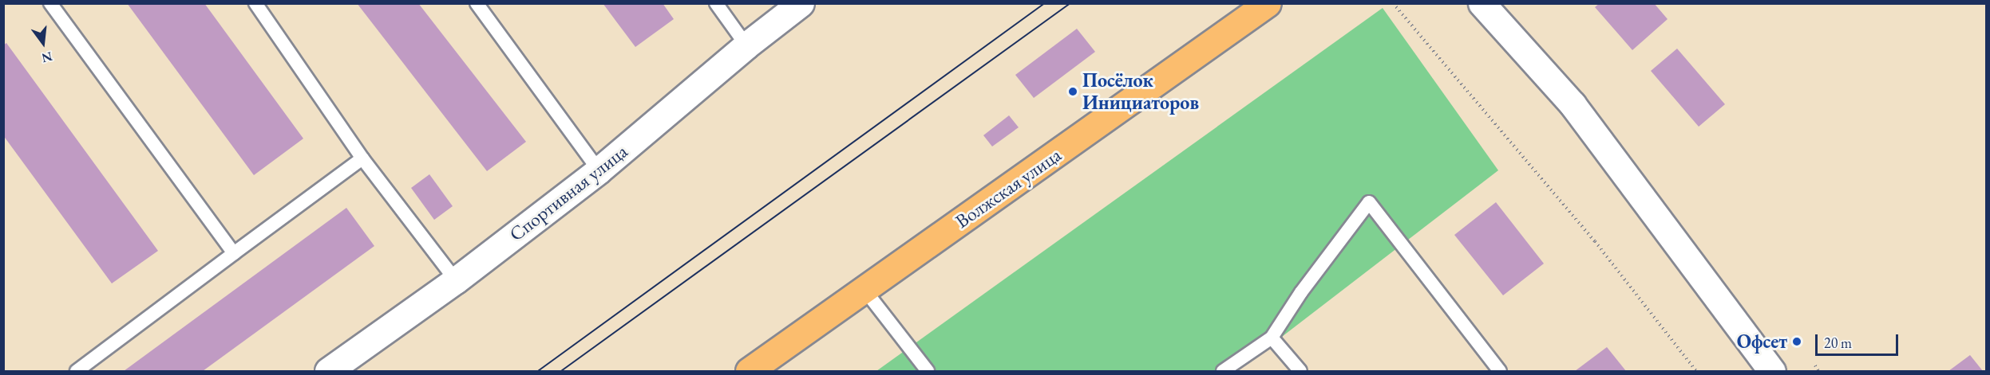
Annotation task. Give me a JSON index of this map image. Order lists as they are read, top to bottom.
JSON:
{
  "streets": {
    "main road": ["Волжская улица"],
    "street": ["Спортивная улица"]
  },
  "places": ["Посёлок Инициаторов", "Офсет"],
  "scale_bar": "20 m",
  "north": "bottom"
}
